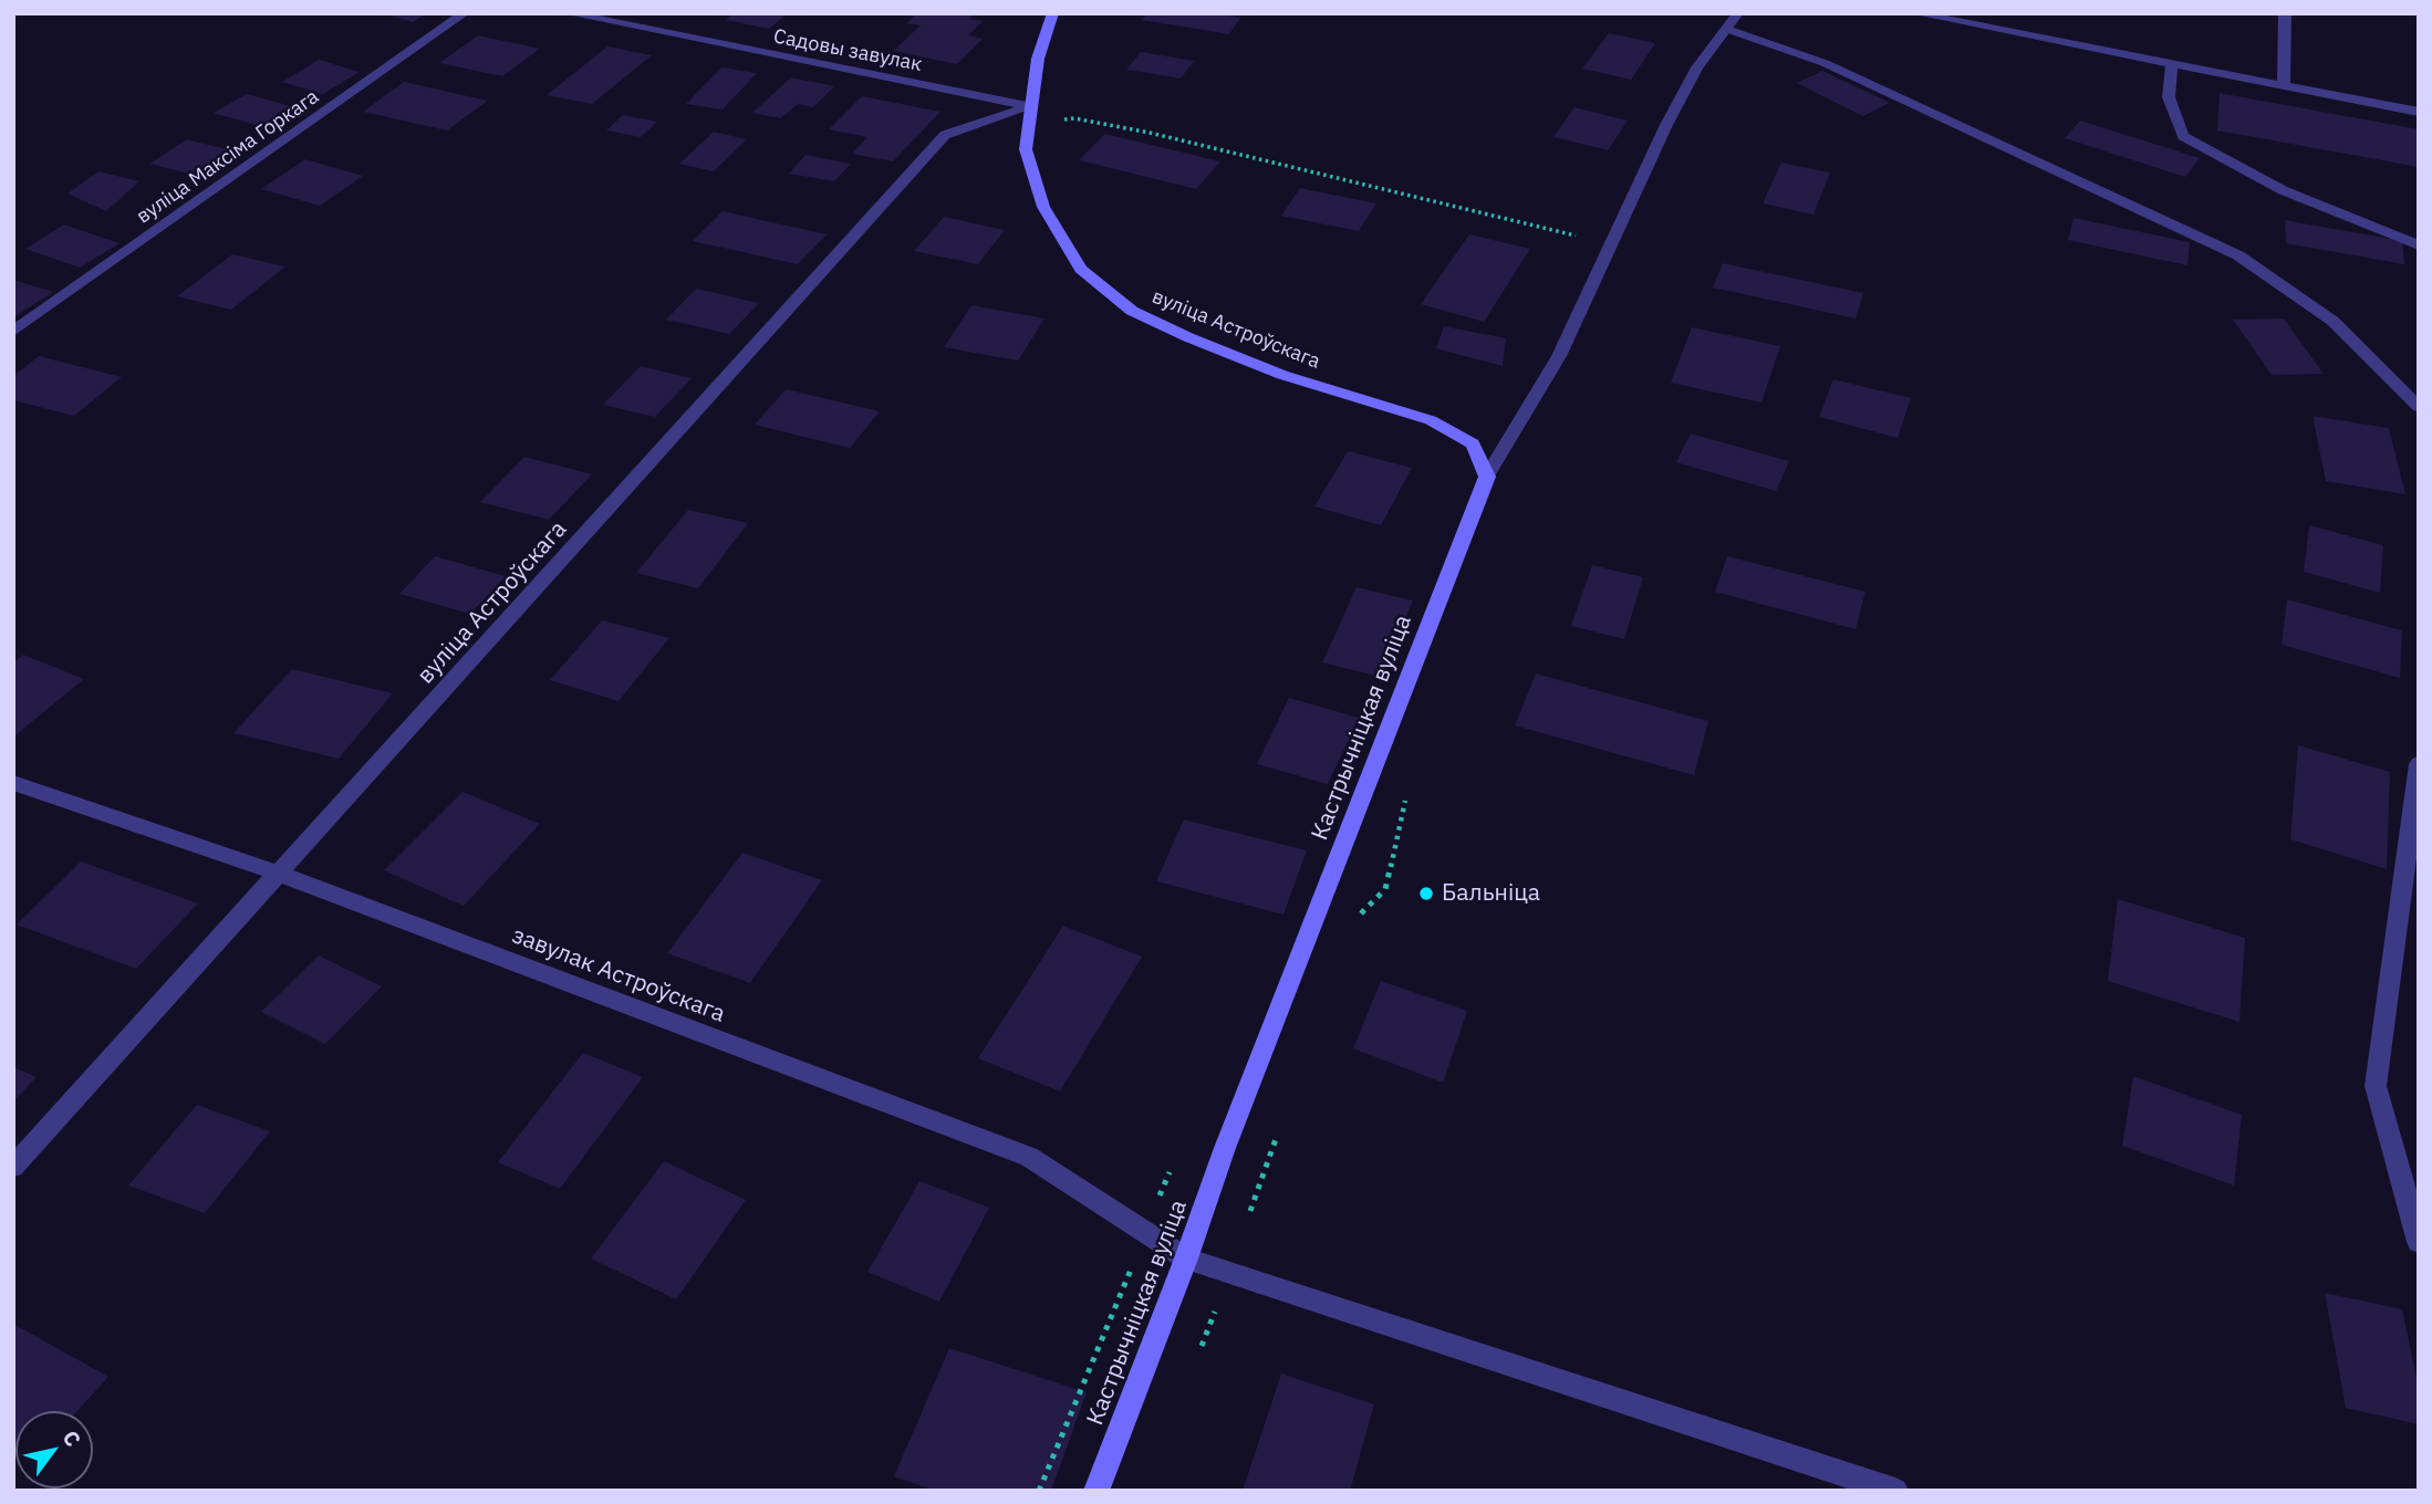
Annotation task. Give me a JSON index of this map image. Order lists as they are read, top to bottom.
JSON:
{
  "streets": {
    "street": [
      "Садовы завулак",
      "вуліца Максіма Горкага",
      "вуліца Астроўскага",
      "Кастрычніцкая вуліца",
      "завулак Астроўскага"
    ]
  },
  "crossings": [
    ["Садовы завулак", "вуліца Астроўскага"],
    ["вуліца Астроўскага", "Кастрычніцкая вуліца"],
    ["вуліца Астроўскага", "завулак Астроўскага"],
    ["Кастрычніцкая вуліца", "завулак Астроўскага"]
  ],
  "places": ["Бальніца"],
  "north": "top right"
}
